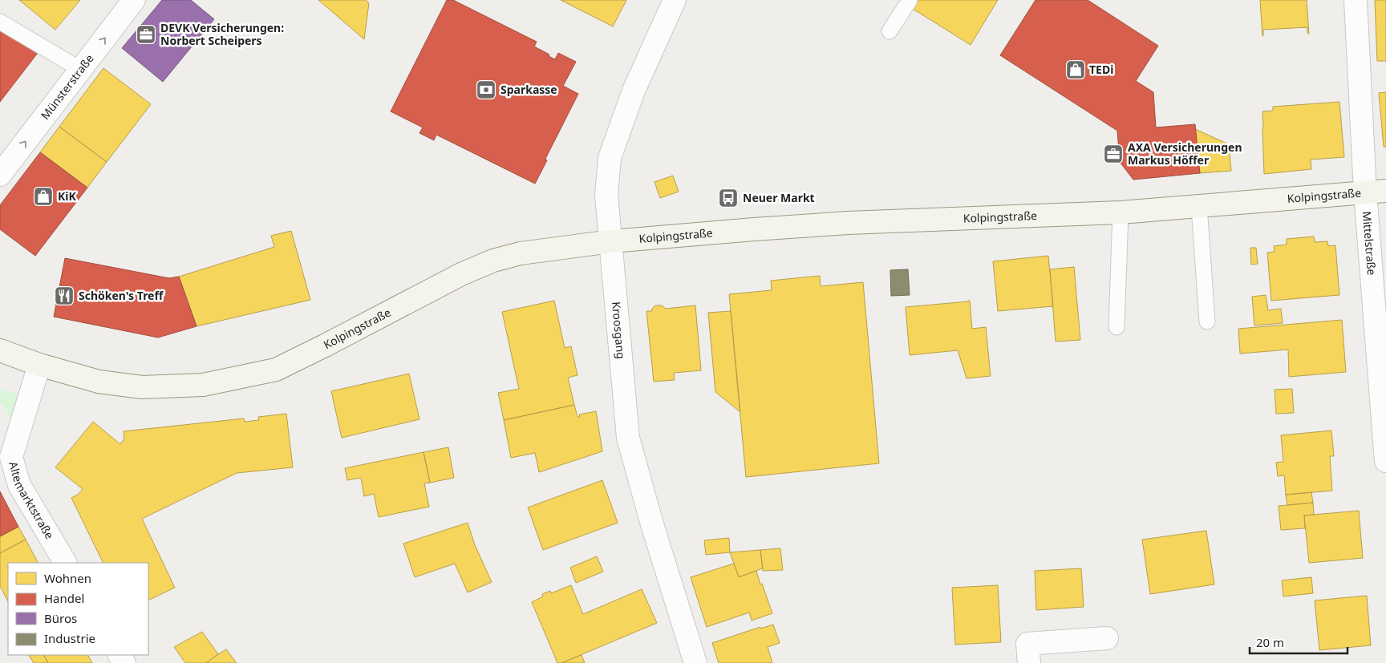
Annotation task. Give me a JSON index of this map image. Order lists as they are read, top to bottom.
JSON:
{
  "streets": {
    "street": [
      "Münsterstraße",
      "Kolpingstraße",
      "Mittelstraße",
      "Kroosgang",
      "Altemarktstraße"
    ]
  },
  "crossings": [
    ["Kolpingstraße", "Mittelstraße"],
    ["Kolpingstraße", "Kroosgang"],
    ["Kolpingstraße", "Altemarktstraße"]
  ],
  "one_way": ["Münsterstraße"],
  "places": {
    "office": ["DEVK Versicherungen: Norbert Scheipers", "AXA Versicherungen Markus Höffer"],
    "shop": ["TEDi", "KiK"],
    "bank": ["Sparkasse"],
    "bus stop": ["Neuer Markt"],
    "restaurant": ["Schöken's Treff"]
  },
  "legend": [
    "Wohnen",
    "Handel",
    "Büros",
    "Industrie"
  ],
  "scale_bar": "20 m"
}
